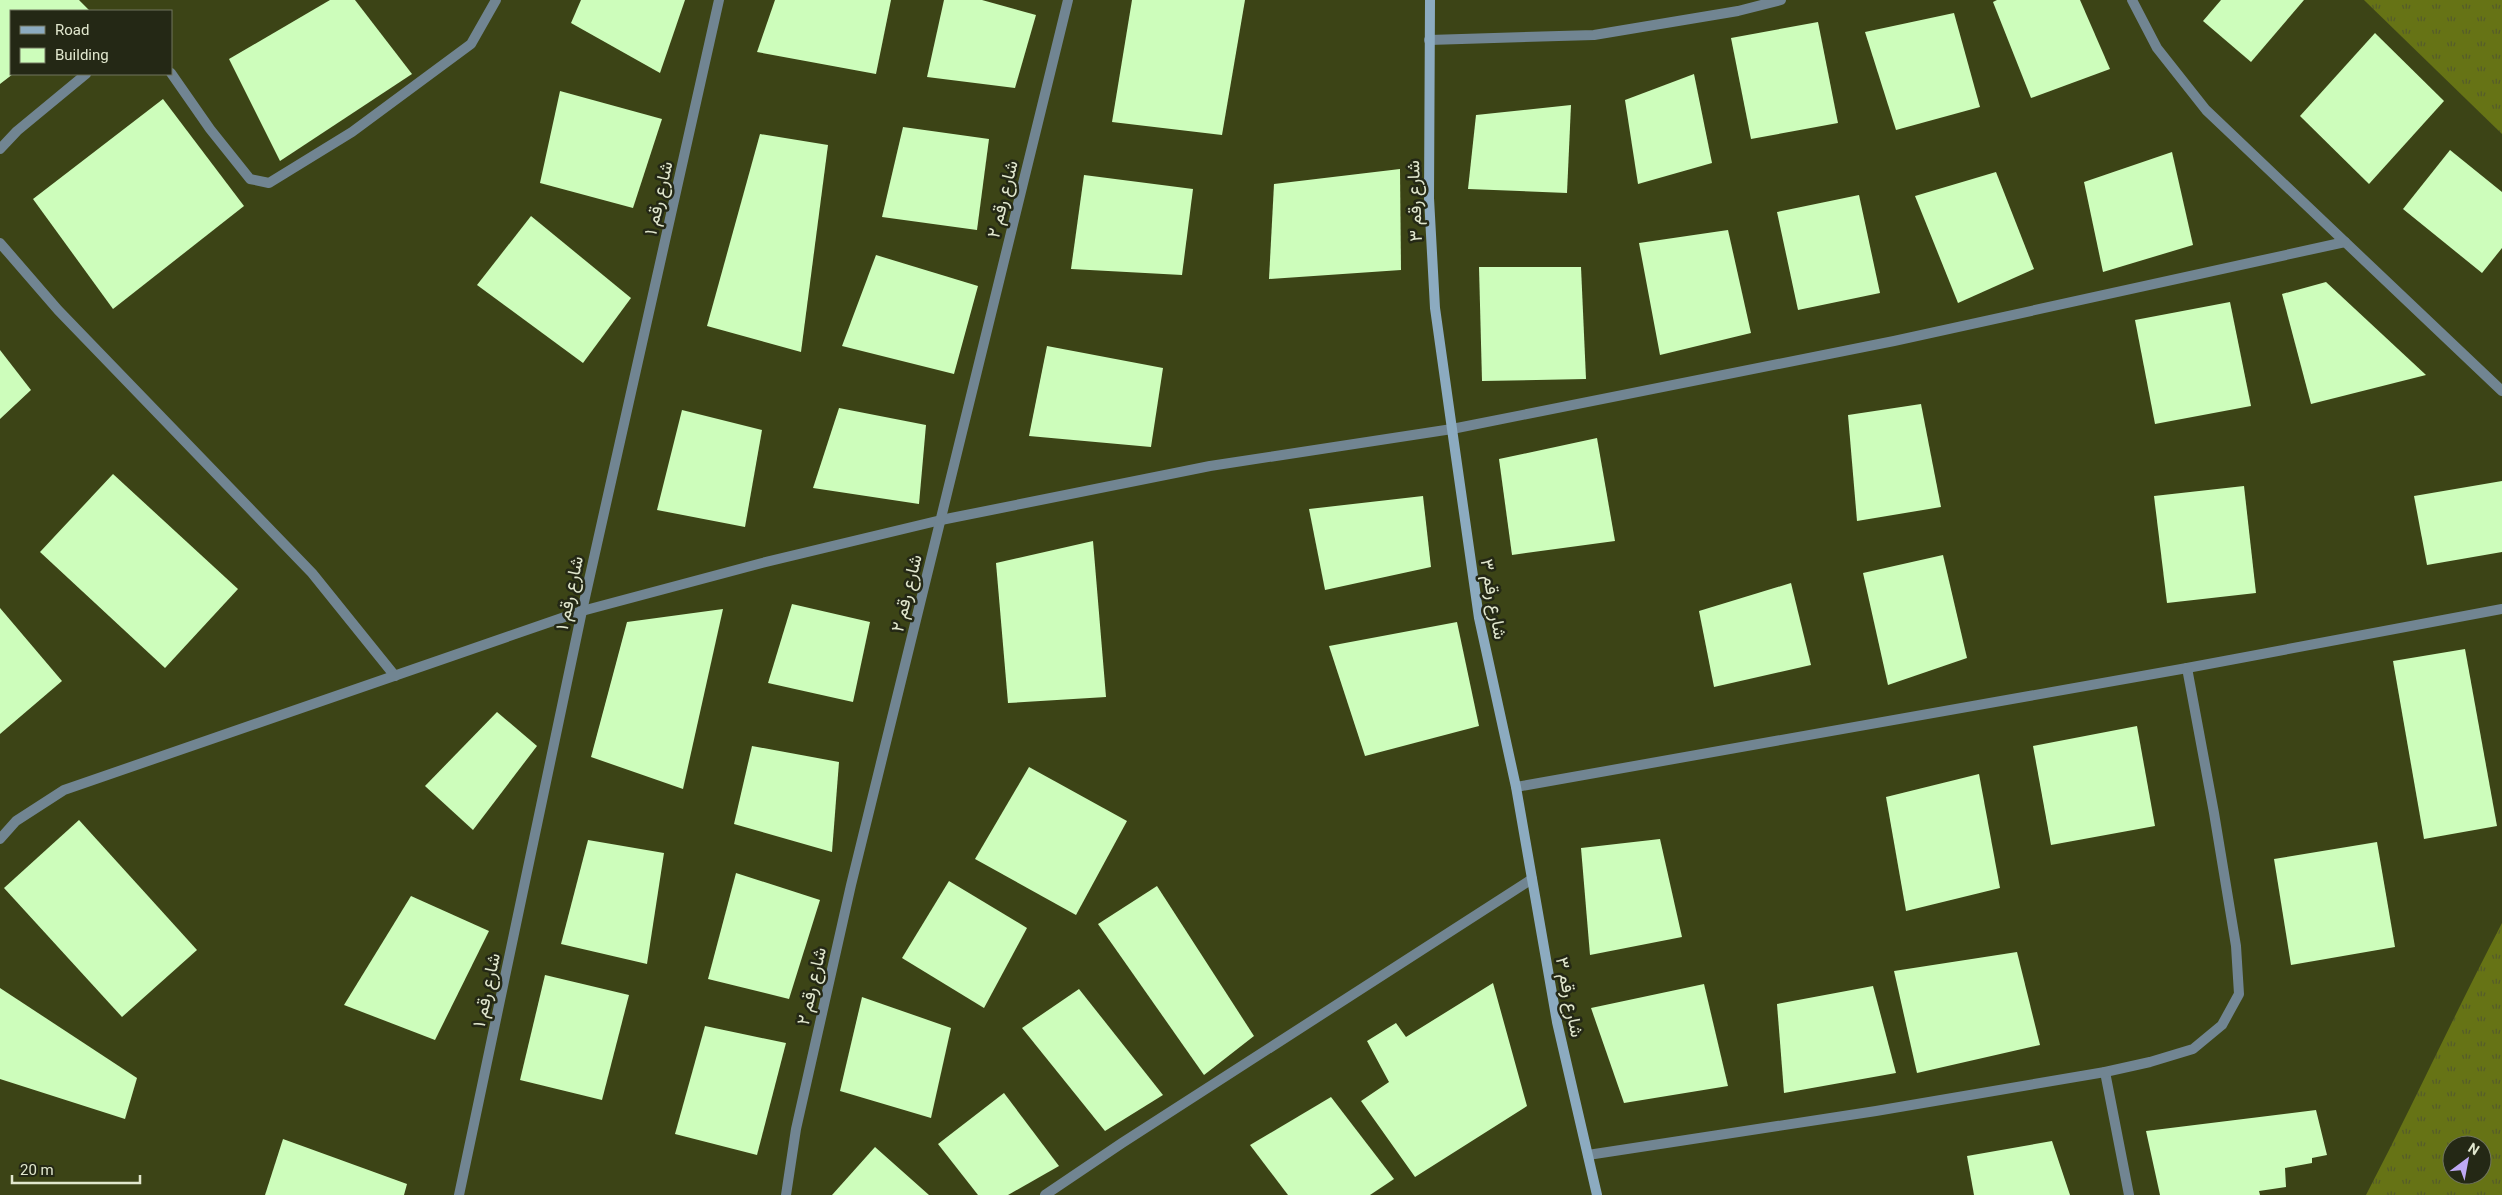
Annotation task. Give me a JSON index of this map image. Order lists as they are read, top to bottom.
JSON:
{
  "streets": {
    "street": ["شارع رقم ١", "شارع رقم ٢", "شارع رقم ٣"]
  },
  "legend": ["Road", "Building"],
  "scale_bar": "20 m",
  "north": "top right"
}
